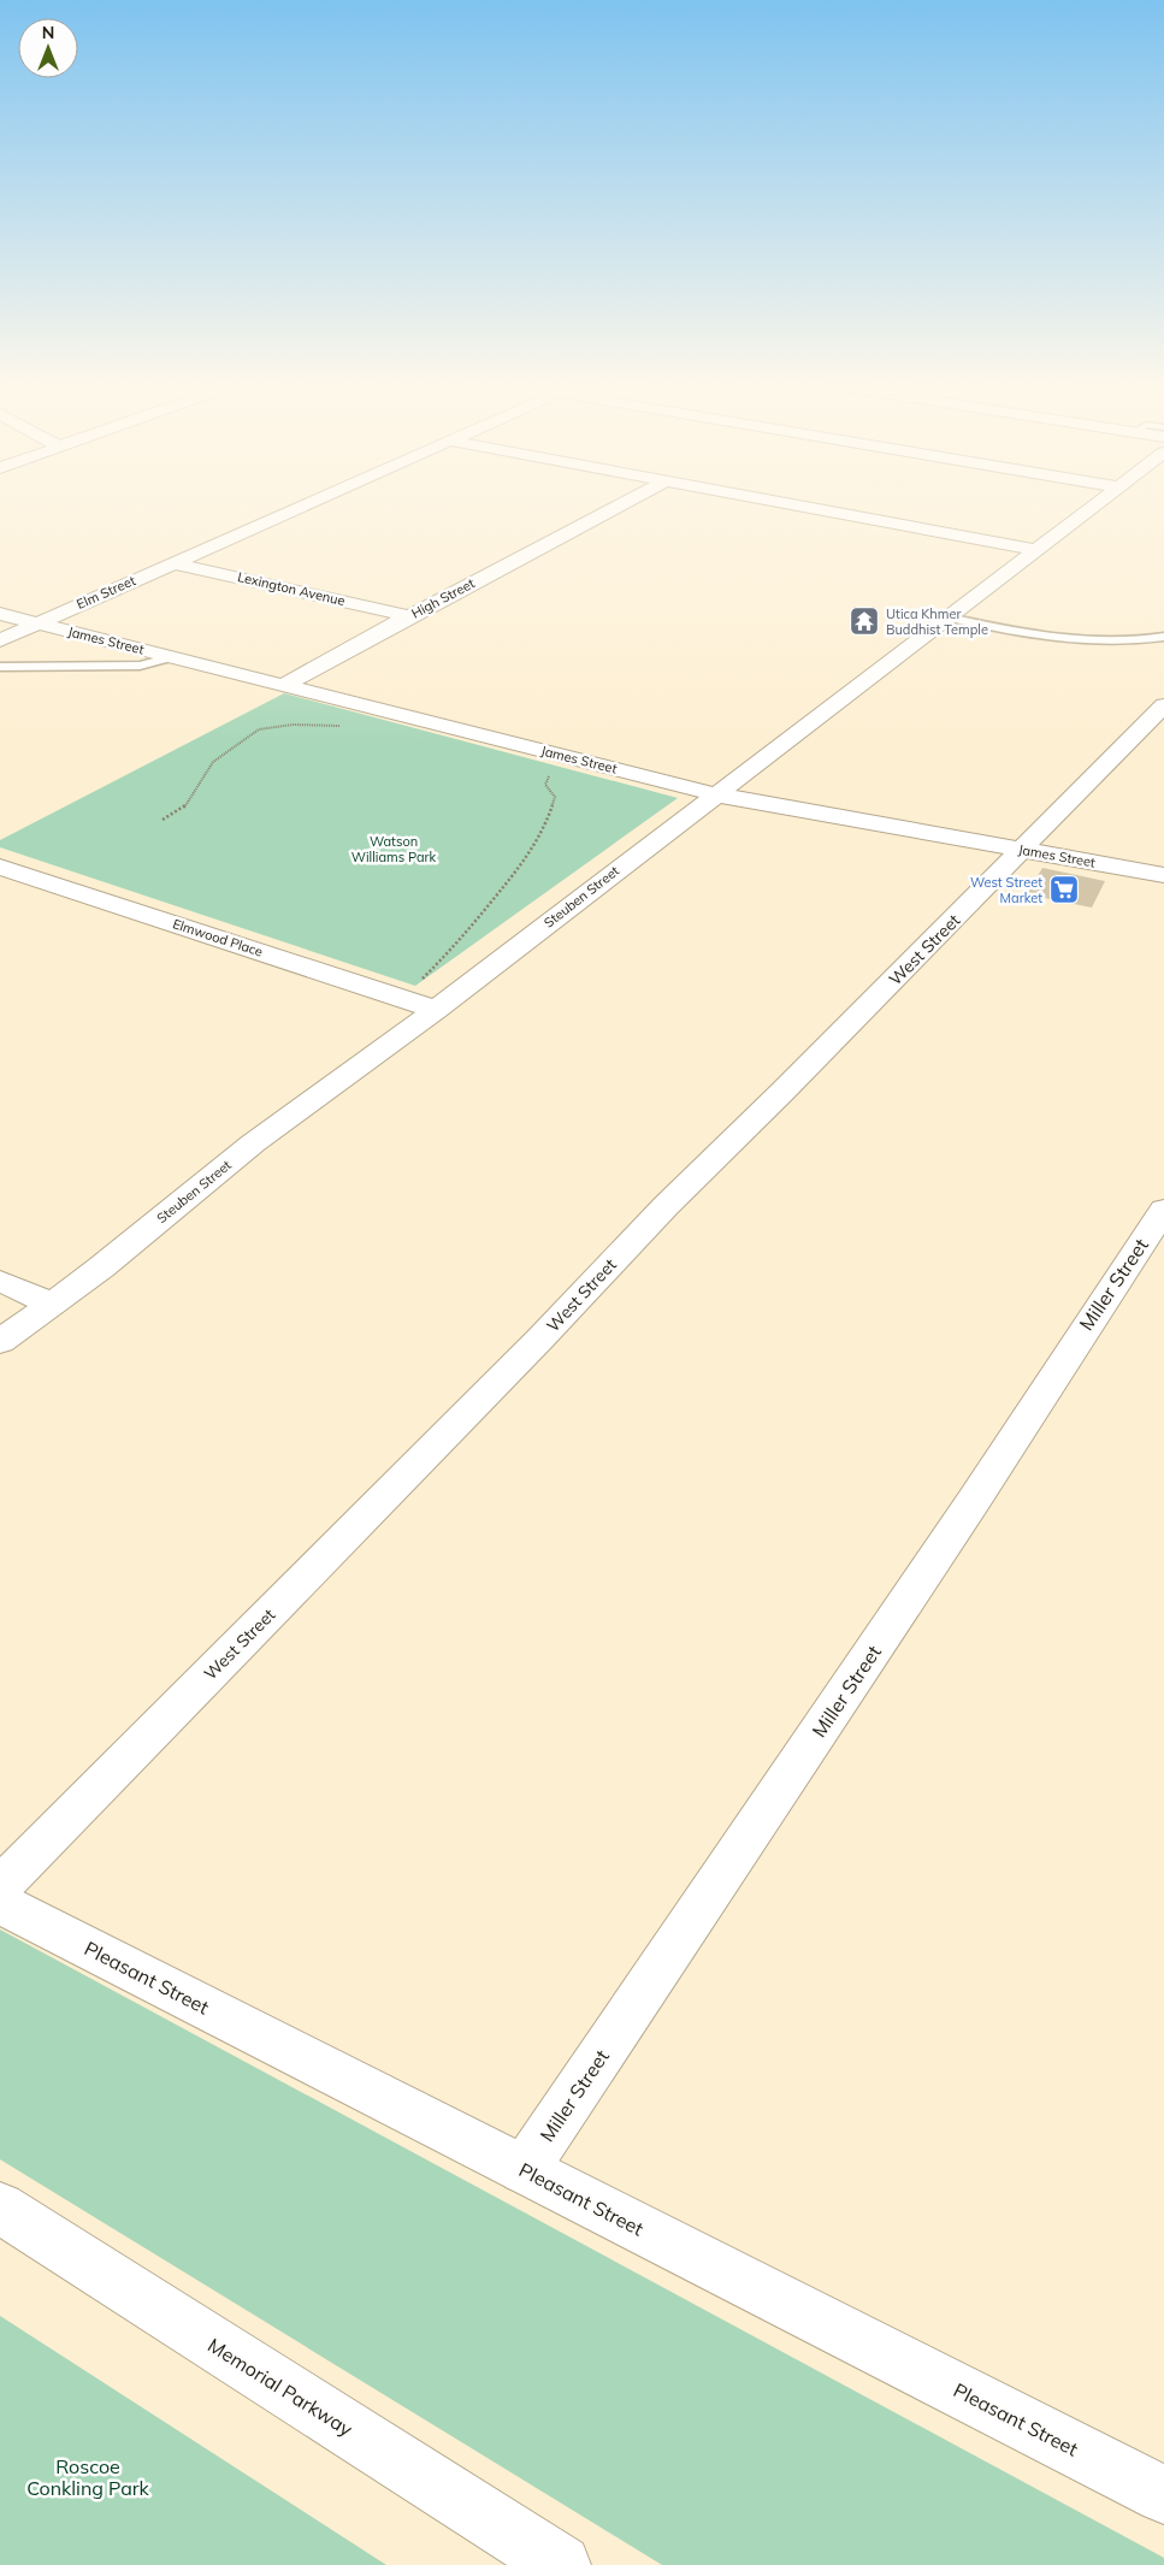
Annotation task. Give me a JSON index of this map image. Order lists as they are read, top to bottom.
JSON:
{
  "streets": {
    "street": [
      "Lexington Avenue",
      "Elm Street",
      "High Street",
      "James Street",
      "Steuben Street",
      "Elmwood Place",
      "West Street",
      "Miller Street",
      "Pleasant Street",
      "Memorial Parkway"
    ]
  },
  "crossings": [
    ["Lexington Avenue", "Elm Street"],
    ["Lexington Avenue", "High Street"],
    ["Elm Street", "James Street"],
    ["High Street", "James Street"],
    ["James Street", "Steuben Street"],
    ["James Street", "West Street"],
    ["Steuben Street", "Elmwood Place"],
    ["Miller Street", "Pleasant Street"]
  ],
  "parks": ["Watson Williams Park", "Roscoe Conkling Park"],
  "places": {
    "temple": ["Utica Khmer Buddhist Temple"],
    "supermarket": ["West Street Market"]
  },
  "north": "top"
}
